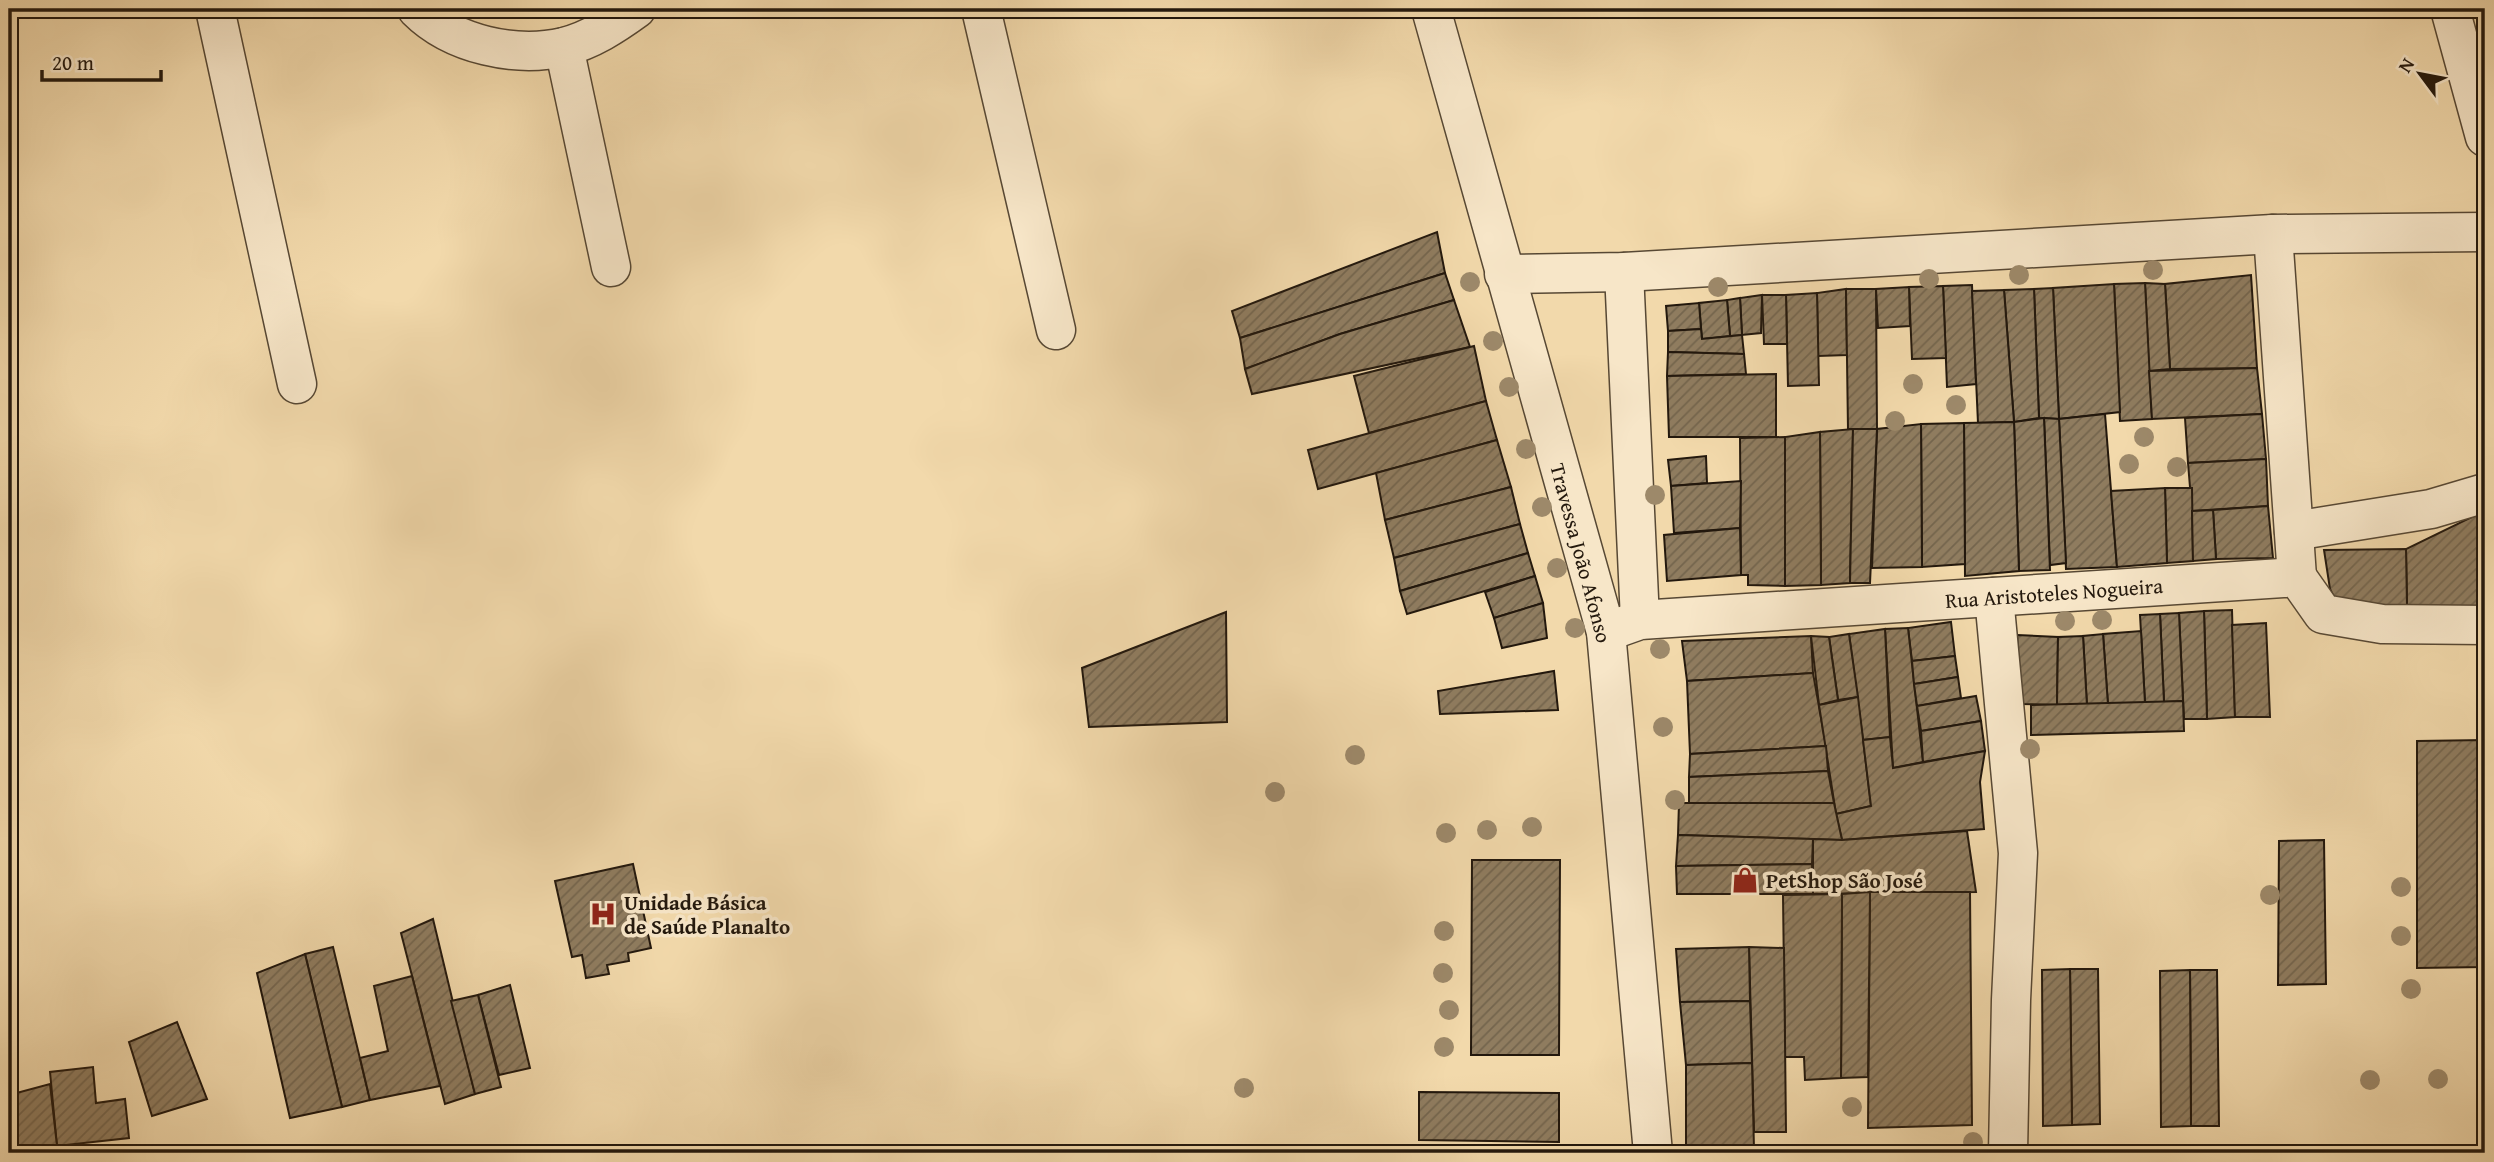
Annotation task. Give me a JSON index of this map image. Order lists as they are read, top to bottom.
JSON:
{
  "streets": {
    "street": ["Travessa João Afonso", "Rua Aristoteles Nogueira"]
  },
  "crossings": [
    ["Travessa João Afonso", "Rua Aristoteles Nogueira"]
  ],
  "places": {
    "shop": ["PetShop São José"],
    "hospital": ["Unidade Básica de Saúde Planalto"]
  },
  "scale_bar": "20 m",
  "north": "top left"
}
